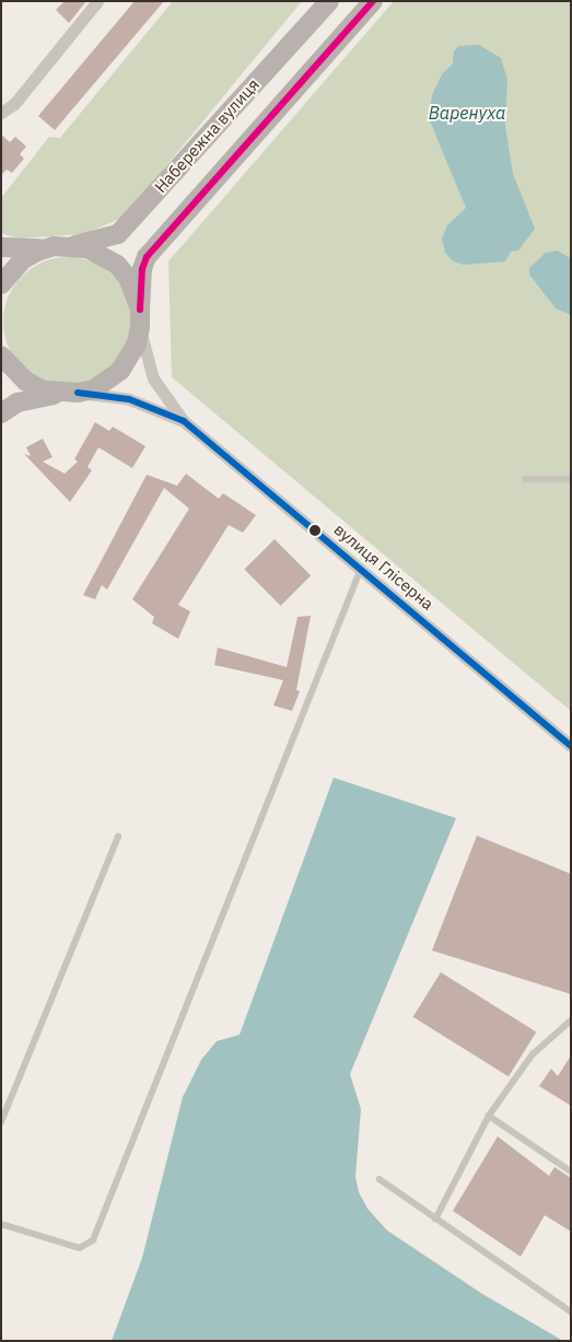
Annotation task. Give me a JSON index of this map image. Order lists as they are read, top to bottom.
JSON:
{
  "streets": {
    "main road": ["Набережна вулиця"],
    "street": ["вулиця Глісерна"]
  },
  "water": ["Варенуха"]
}
